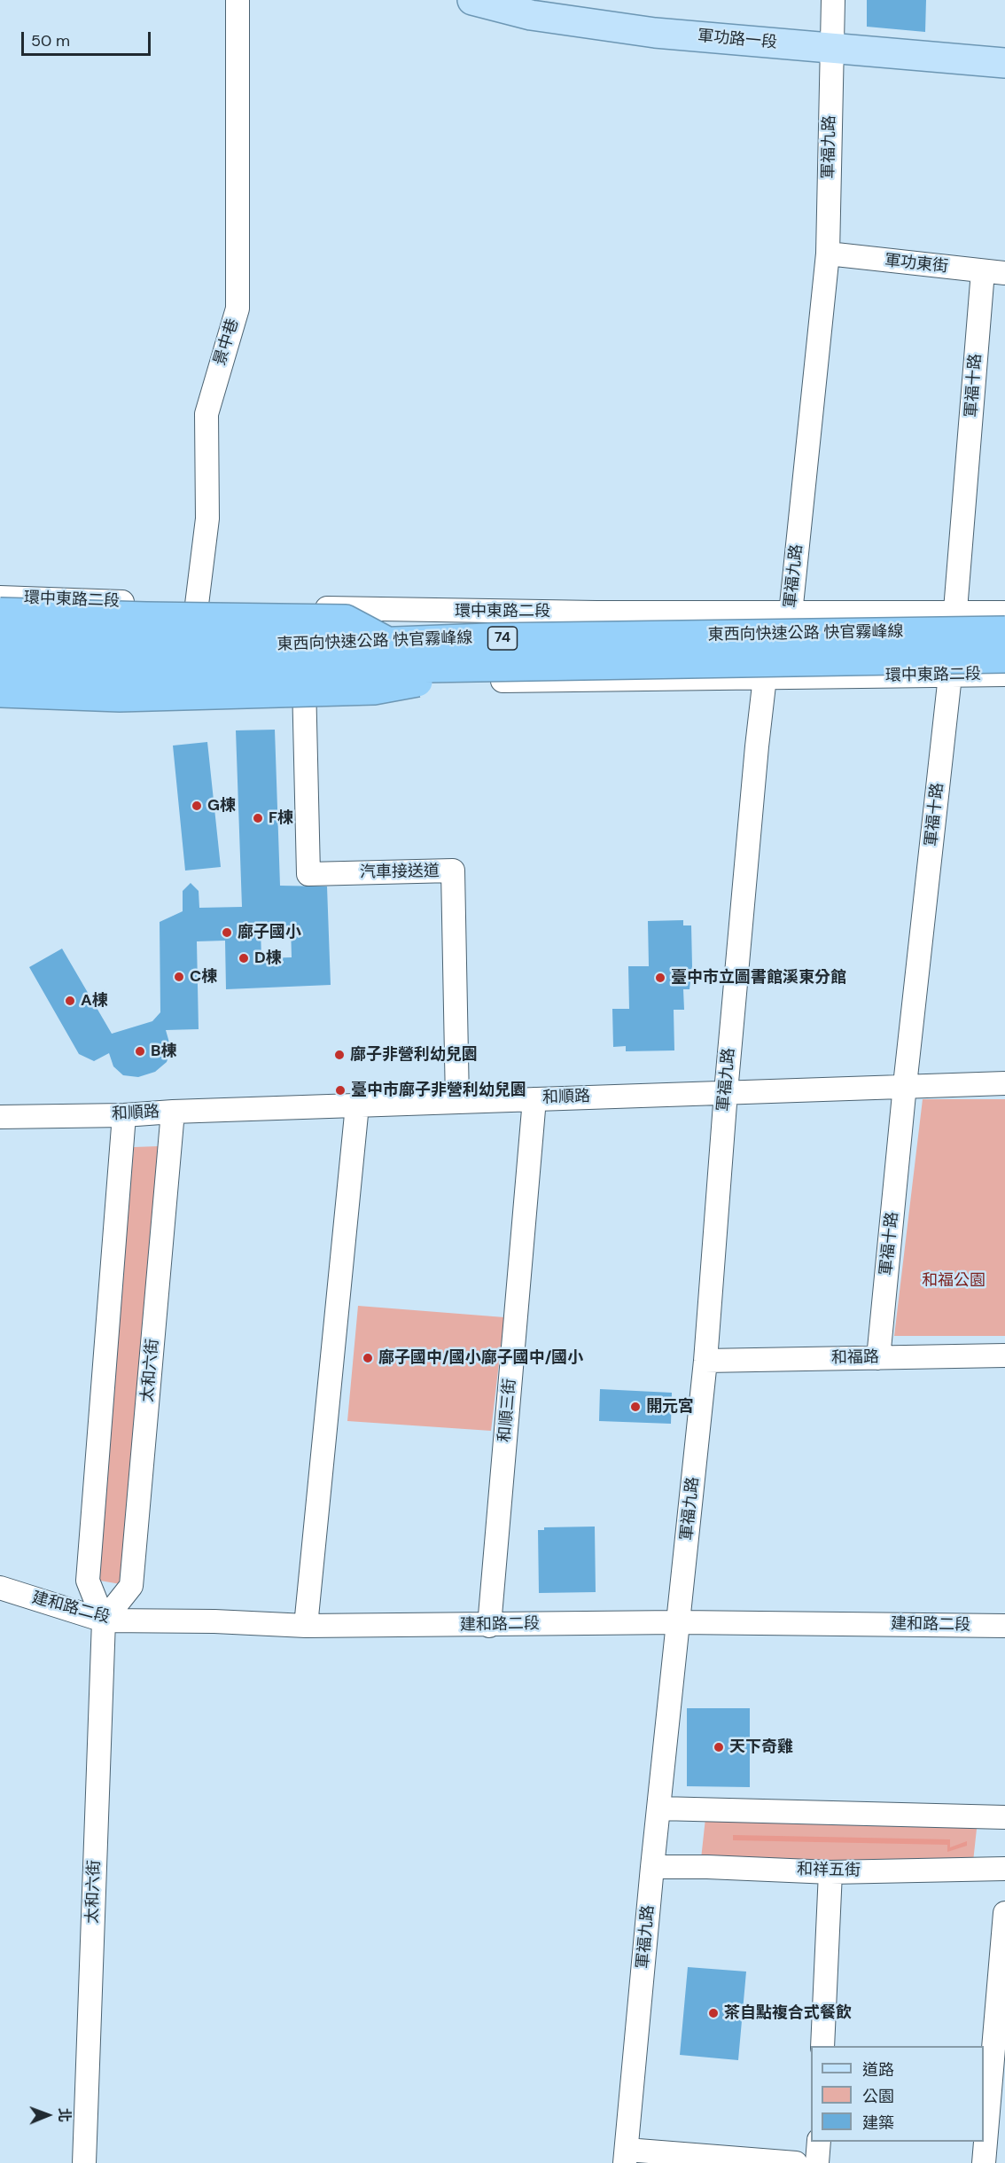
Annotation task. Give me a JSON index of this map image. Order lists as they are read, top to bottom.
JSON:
{
  "streets": {
    "highway": ["東西向快速公路 快官霧峰線", "74"],
    "main road": ["軍功路一段"],
    "street": [
      "軍福九路",
      "軍功東街",
      "景中巷",
      "軍福十路",
      "環中東路二段",
      "汽車接送道",
      "和順路",
      "和福路",
      "太和六街",
      "和順三街",
      "建和路二段",
      "和祥五街"
    ]
  },
  "crossings": [
    ["軍功路一段", "軍福九路"],
    ["軍福九路", "軍功東街"],
    ["軍福九路", "環中東路二段"],
    ["軍福九路", "和順路"],
    ["軍福九路", "和福路"],
    ["軍福九路", "建和路二段"],
    ["軍福九路", "和祥五街"],
    ["軍功東街", "軍福十路"],
    ["景中巷", "環中東路二段"],
    ["軍福十路", "環中東路二段"],
    ["軍福十路", "和順路"],
    ["軍福十路", "和福路"],
    ["環中東路二段", "汽車接送道"],
    ["汽車接送道", "和順路"],
    ["和順路", "太和六街"],
    ["和順路", "和順三街"],
    ["太和六街", "建和路二段"],
    ["和順三街", "建和路二段"]
  ],
  "parks": ["和福公園"],
  "places": [
    "G棟",
    "F棟",
    "廍子國小",
    "D棟",
    "C棟",
    "臺中市立圖書館溪東分館",
    "A棟",
    "B棟",
    "廍子非營利幼兒園",
    "臺中市廍子非營利幼兒園",
    "廍子國中/國小廍子國中/國小",
    "開元宮",
    "天下奇雞",
    "茶自點複合式餐飲"
  ],
  "legend": ["道路", "公園", "建築"],
  "scale_bar": "50 m",
  "north": "right"
}
